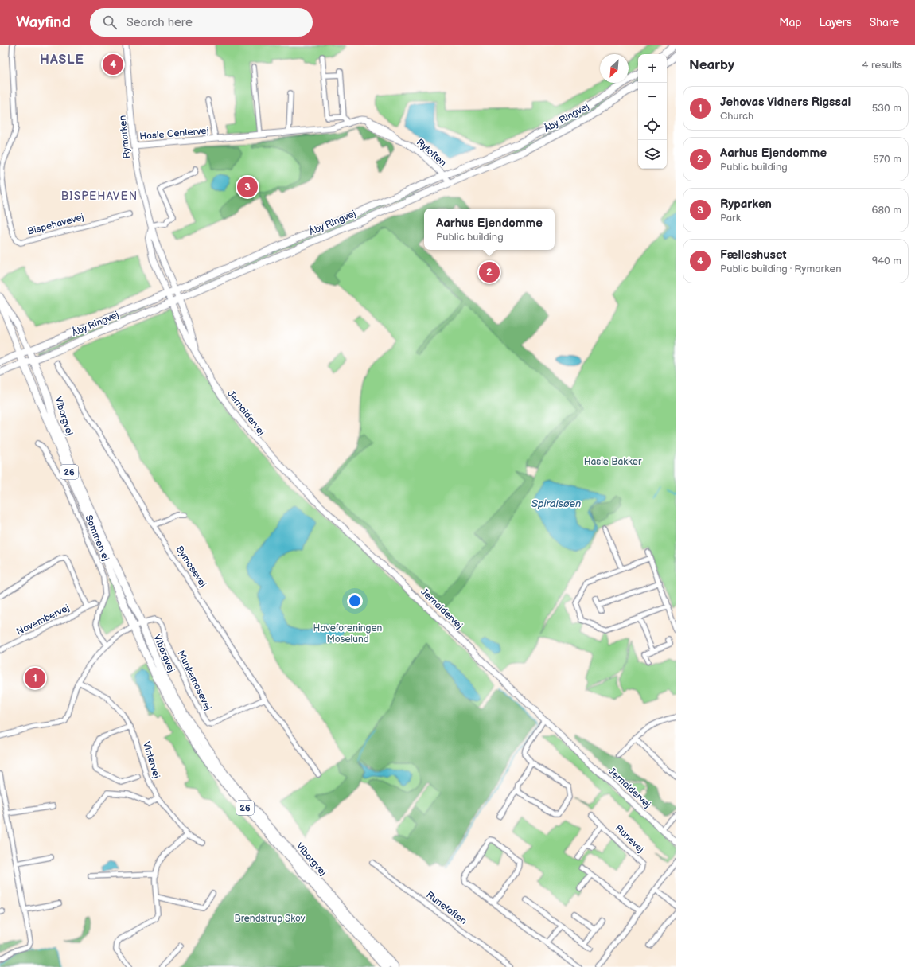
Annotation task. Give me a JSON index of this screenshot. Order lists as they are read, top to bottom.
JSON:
{
  "streets": {
    "main road": ["Åby Ringvej", "Viborgvej", "26"],
    "street": [
      "Hasle Centervej",
      "Rymarken",
      "Rytoften",
      "Bispehavevej",
      "Jernaldervej",
      "Sommervej",
      "Bymosevej",
      "Novembervej",
      "Munkemosevej",
      "Vintervej",
      "Runevej",
      "Runetoften"
    ]
  },
  "crossings": [
    ["Åby Ringvej", "Rymarken"],
    ["Åby Ringvej", "Rytoften"],
    ["Åby Ringvej", "Jernaldervej"],
    ["Åby Ringvej", "Viborgvej"],
    ["Hasle Centervej", "Rymarken"],
    ["Hasle Centervej", "Rytoften"],
    ["Rymarken", "Jernaldervej"],
    ["Viborgvej", "Munkemosevej"],
    ["Bymosevej", "Munkemosevej"]
  ],
  "districts": ["HASLE", "BISPEHAVEN"],
  "water": ["Spiralsøen"],
  "parks": ["Hasle Bakker", "Haveforeningen Moselund", "Brendstrup Skov"],
  "north": "bottom left",
  "page": {
    "header": "Wayfind",
    "search": "Search here",
    "nav": ["Map", "Layers", "Share"],
    "heading": ["Nearby", "4 results"],
    "pins": [
      "4",
      "3",
      "2",
      "1"
    ],
    "map_buttons": ["+", "−"],
    "list": [
      {
        "mark": "1",
        "name": "Jehovas Vidners Rigssal",
        "note": "Church",
        "value": "530 m"
      },
      {
        "mark": "2",
        "name": "Aarhus Ejendomme",
        "note": "Public building",
        "value": "570 m"
      },
      {
        "mark": "3",
        "name": "Ryparken",
        "note": "Park",
        "value": "680 m"
      },
      {
        "mark": "4",
        "name": "Fælleshuset",
        "note": "Public building · Rymarken",
        "value": "940 m"
      }
    ],
    "popup": ["Aarhus Ejendomme", "Public building"]
  }
}
